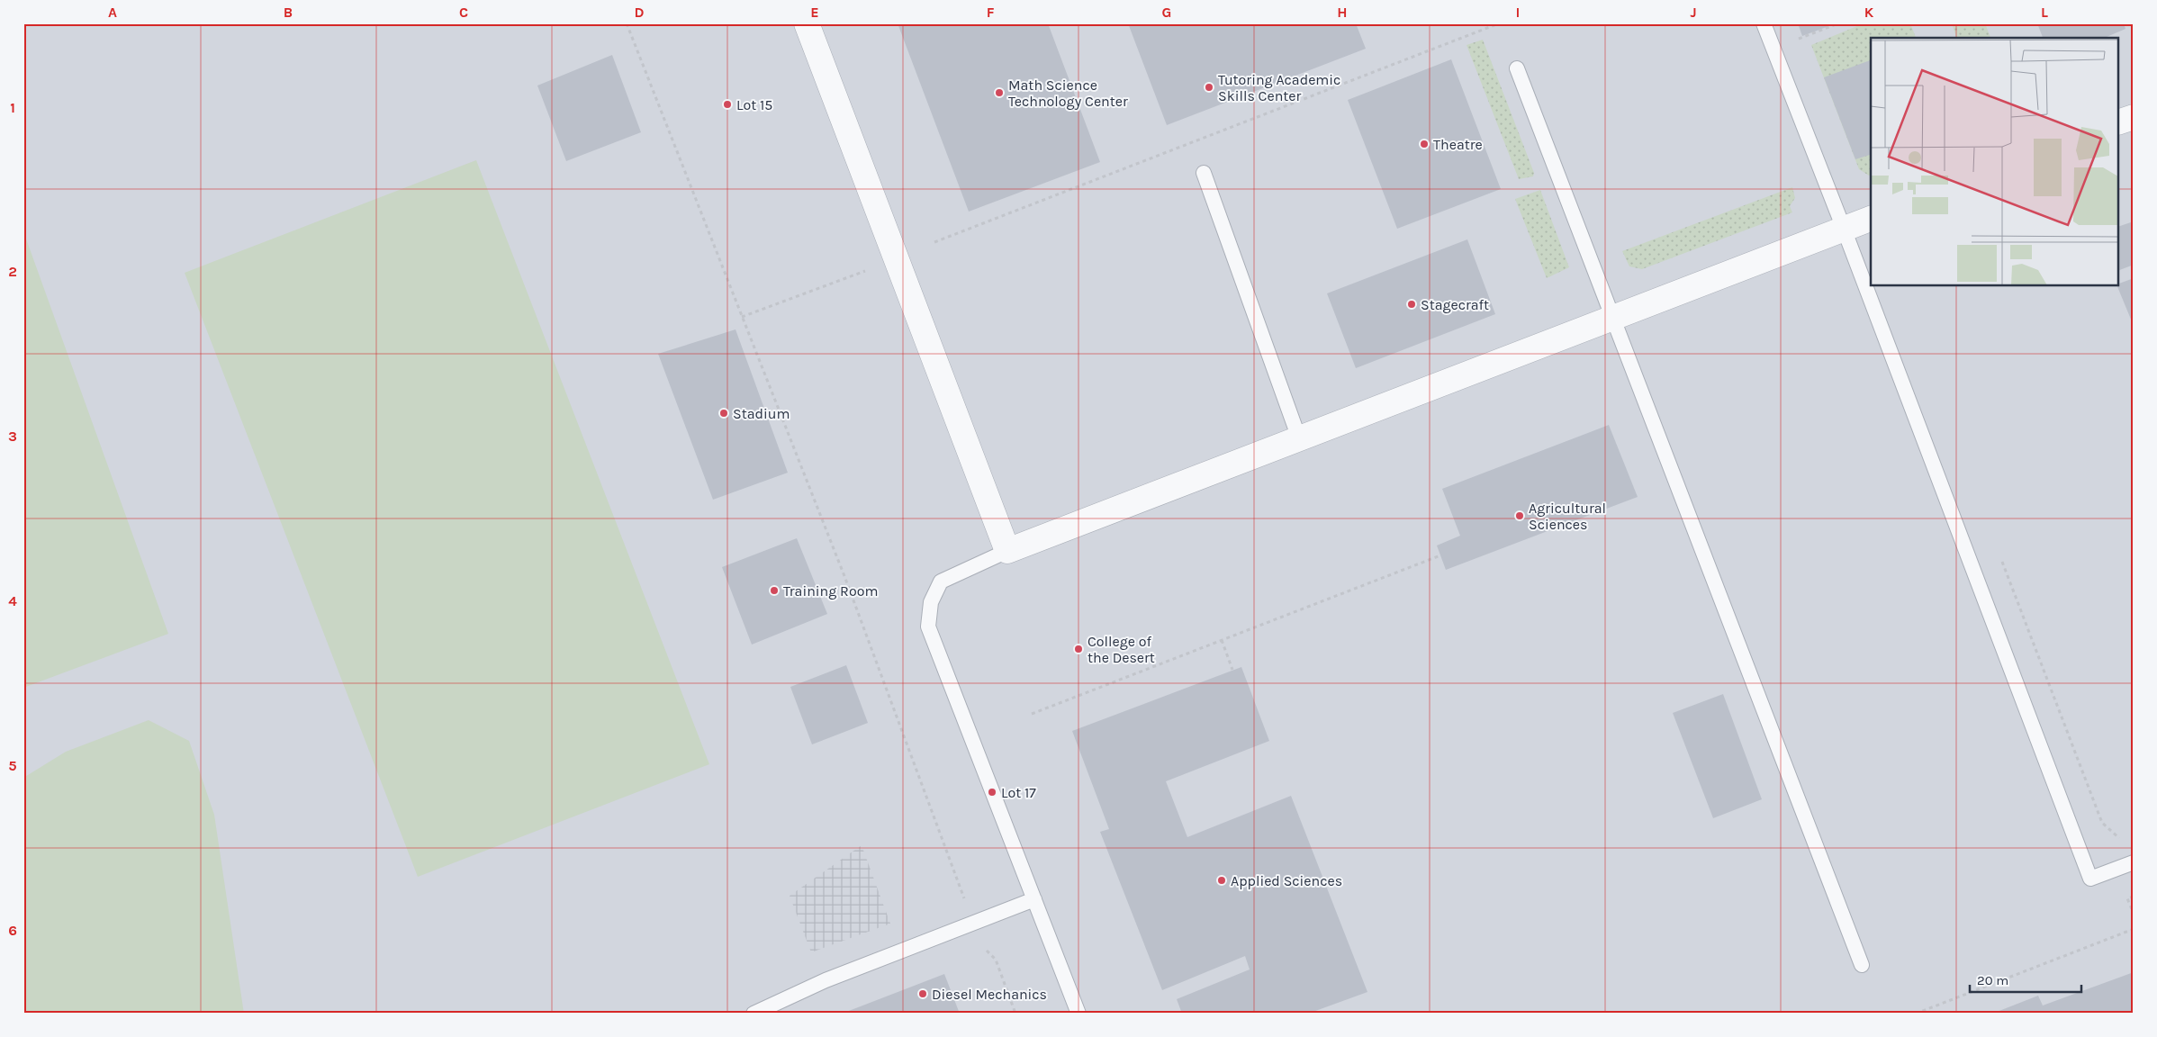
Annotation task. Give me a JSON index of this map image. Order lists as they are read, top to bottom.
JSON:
{
  "places": [
    "Tutoring Academic Skills Center",
    "Math Science Technology Center",
    "Lot 15",
    "Theatre",
    "Stagecraft",
    "Stadium",
    "Agricultural Sciences",
    "Training Room",
    "College of the Desert",
    "Lot 17",
    "Applied Sciences",
    "Diesel Mechanics"
  ],
  "scale_bar": "20 m",
  "grid": {
    "columns": [
      "A",
      "B",
      "C",
      "D",
      "E",
      "F",
      "G",
      "H",
      "I",
      "J",
      "K",
      "L"
    ],
    "rows": [
      "1",
      "2",
      "3",
      "4",
      "5",
      "6"
    ]
  }
}
